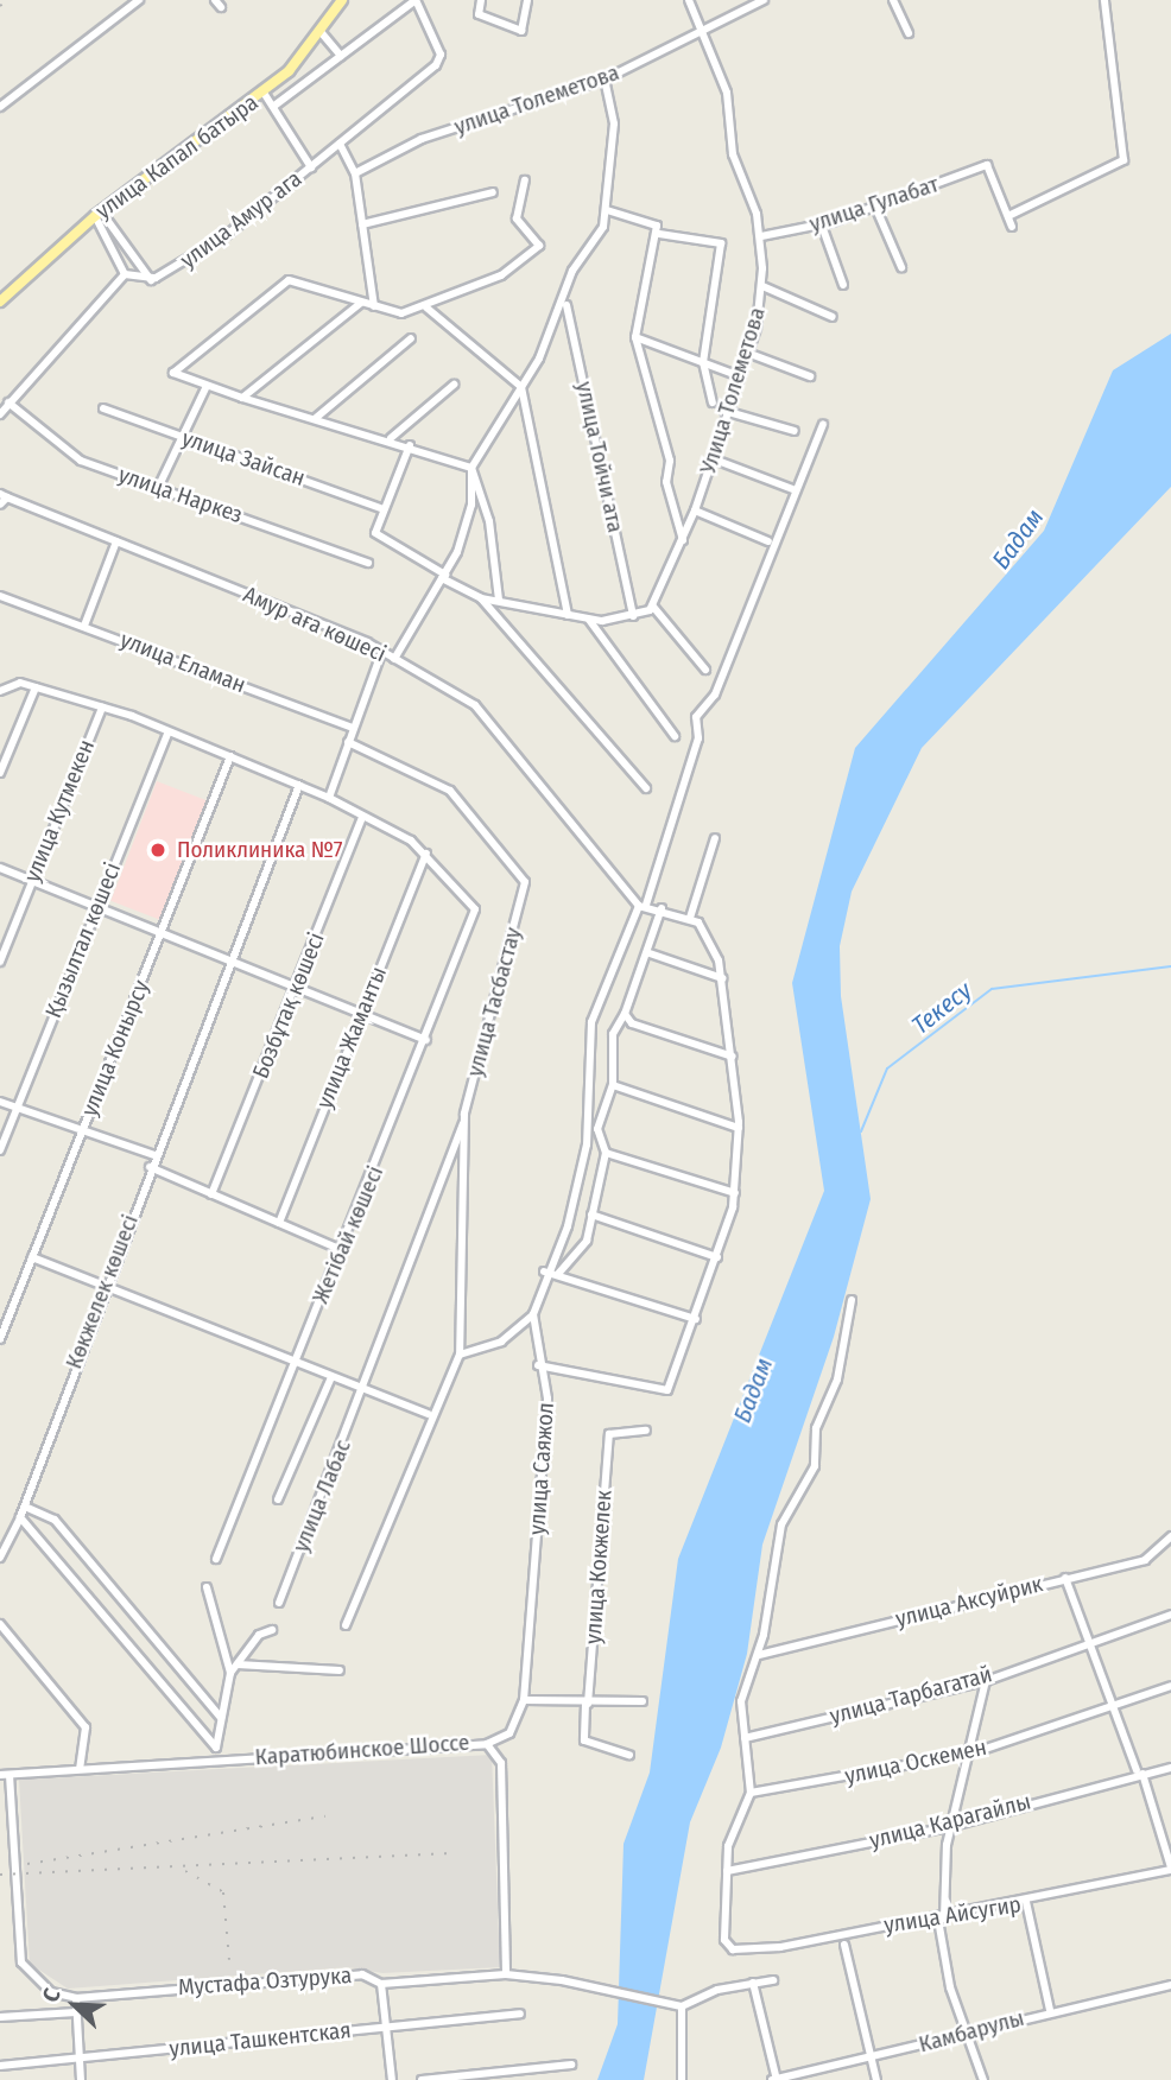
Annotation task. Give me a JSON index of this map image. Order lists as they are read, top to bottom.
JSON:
{
  "streets": {
    "main road": ["улица Капал батыра"],
    "street": [
      "улица Толеметова",
      "улица Гулабат",
      "улица Амур ага",
      "Улица Толеметова",
      "улица Тойчи ата",
      "улица Зайсан",
      "улица Наркез",
      "Амур аға көшесі",
      "улица Еламан",
      "улица Кутмекен",
      "Қызылтал көшесі",
      "улица Тасбастау",
      "Бозбұтақ көшесі",
      "улица Жаманты",
      "улица Конырсу",
      "Жетібай көшесі",
      "Көкжелек көшесі",
      "улица Саяжол",
      "улица Лабас",
      "улица Кокжелек",
      "улица Аксуйрик",
      "улица Тарбагатай",
      "Каратюбинское Шоссе",
      "улица Оскемен",
      "улица Карагайлы",
      "улица Айсугир",
      "Мустафа Озтурука",
      "Камбарулы",
      "улица Ташкентская"
    ]
  },
  "crossings": [
    ["улица Толеметова", "Улица Толеметова"],
    ["улица Гулабат", "Улица Толеметова"],
    ["Амур аға көшесі", "улица Саяжол"],
    ["улица Тасбастау", "улица Лабас"],
    ["улица Жаманты", "Жетібай көшесі"],
    ["улица Саяжол", "Каратюбинское Шоссе"],
    ["Каратюбинское Шоссе", "Мустафа Озтурука"],
    ["улица Карагайлы", "улица Айсугир"]
  ],
  "water": ["Бадам", "Текесу"],
  "places": ["Поликлиника №7"],
  "north": "top left"
}
